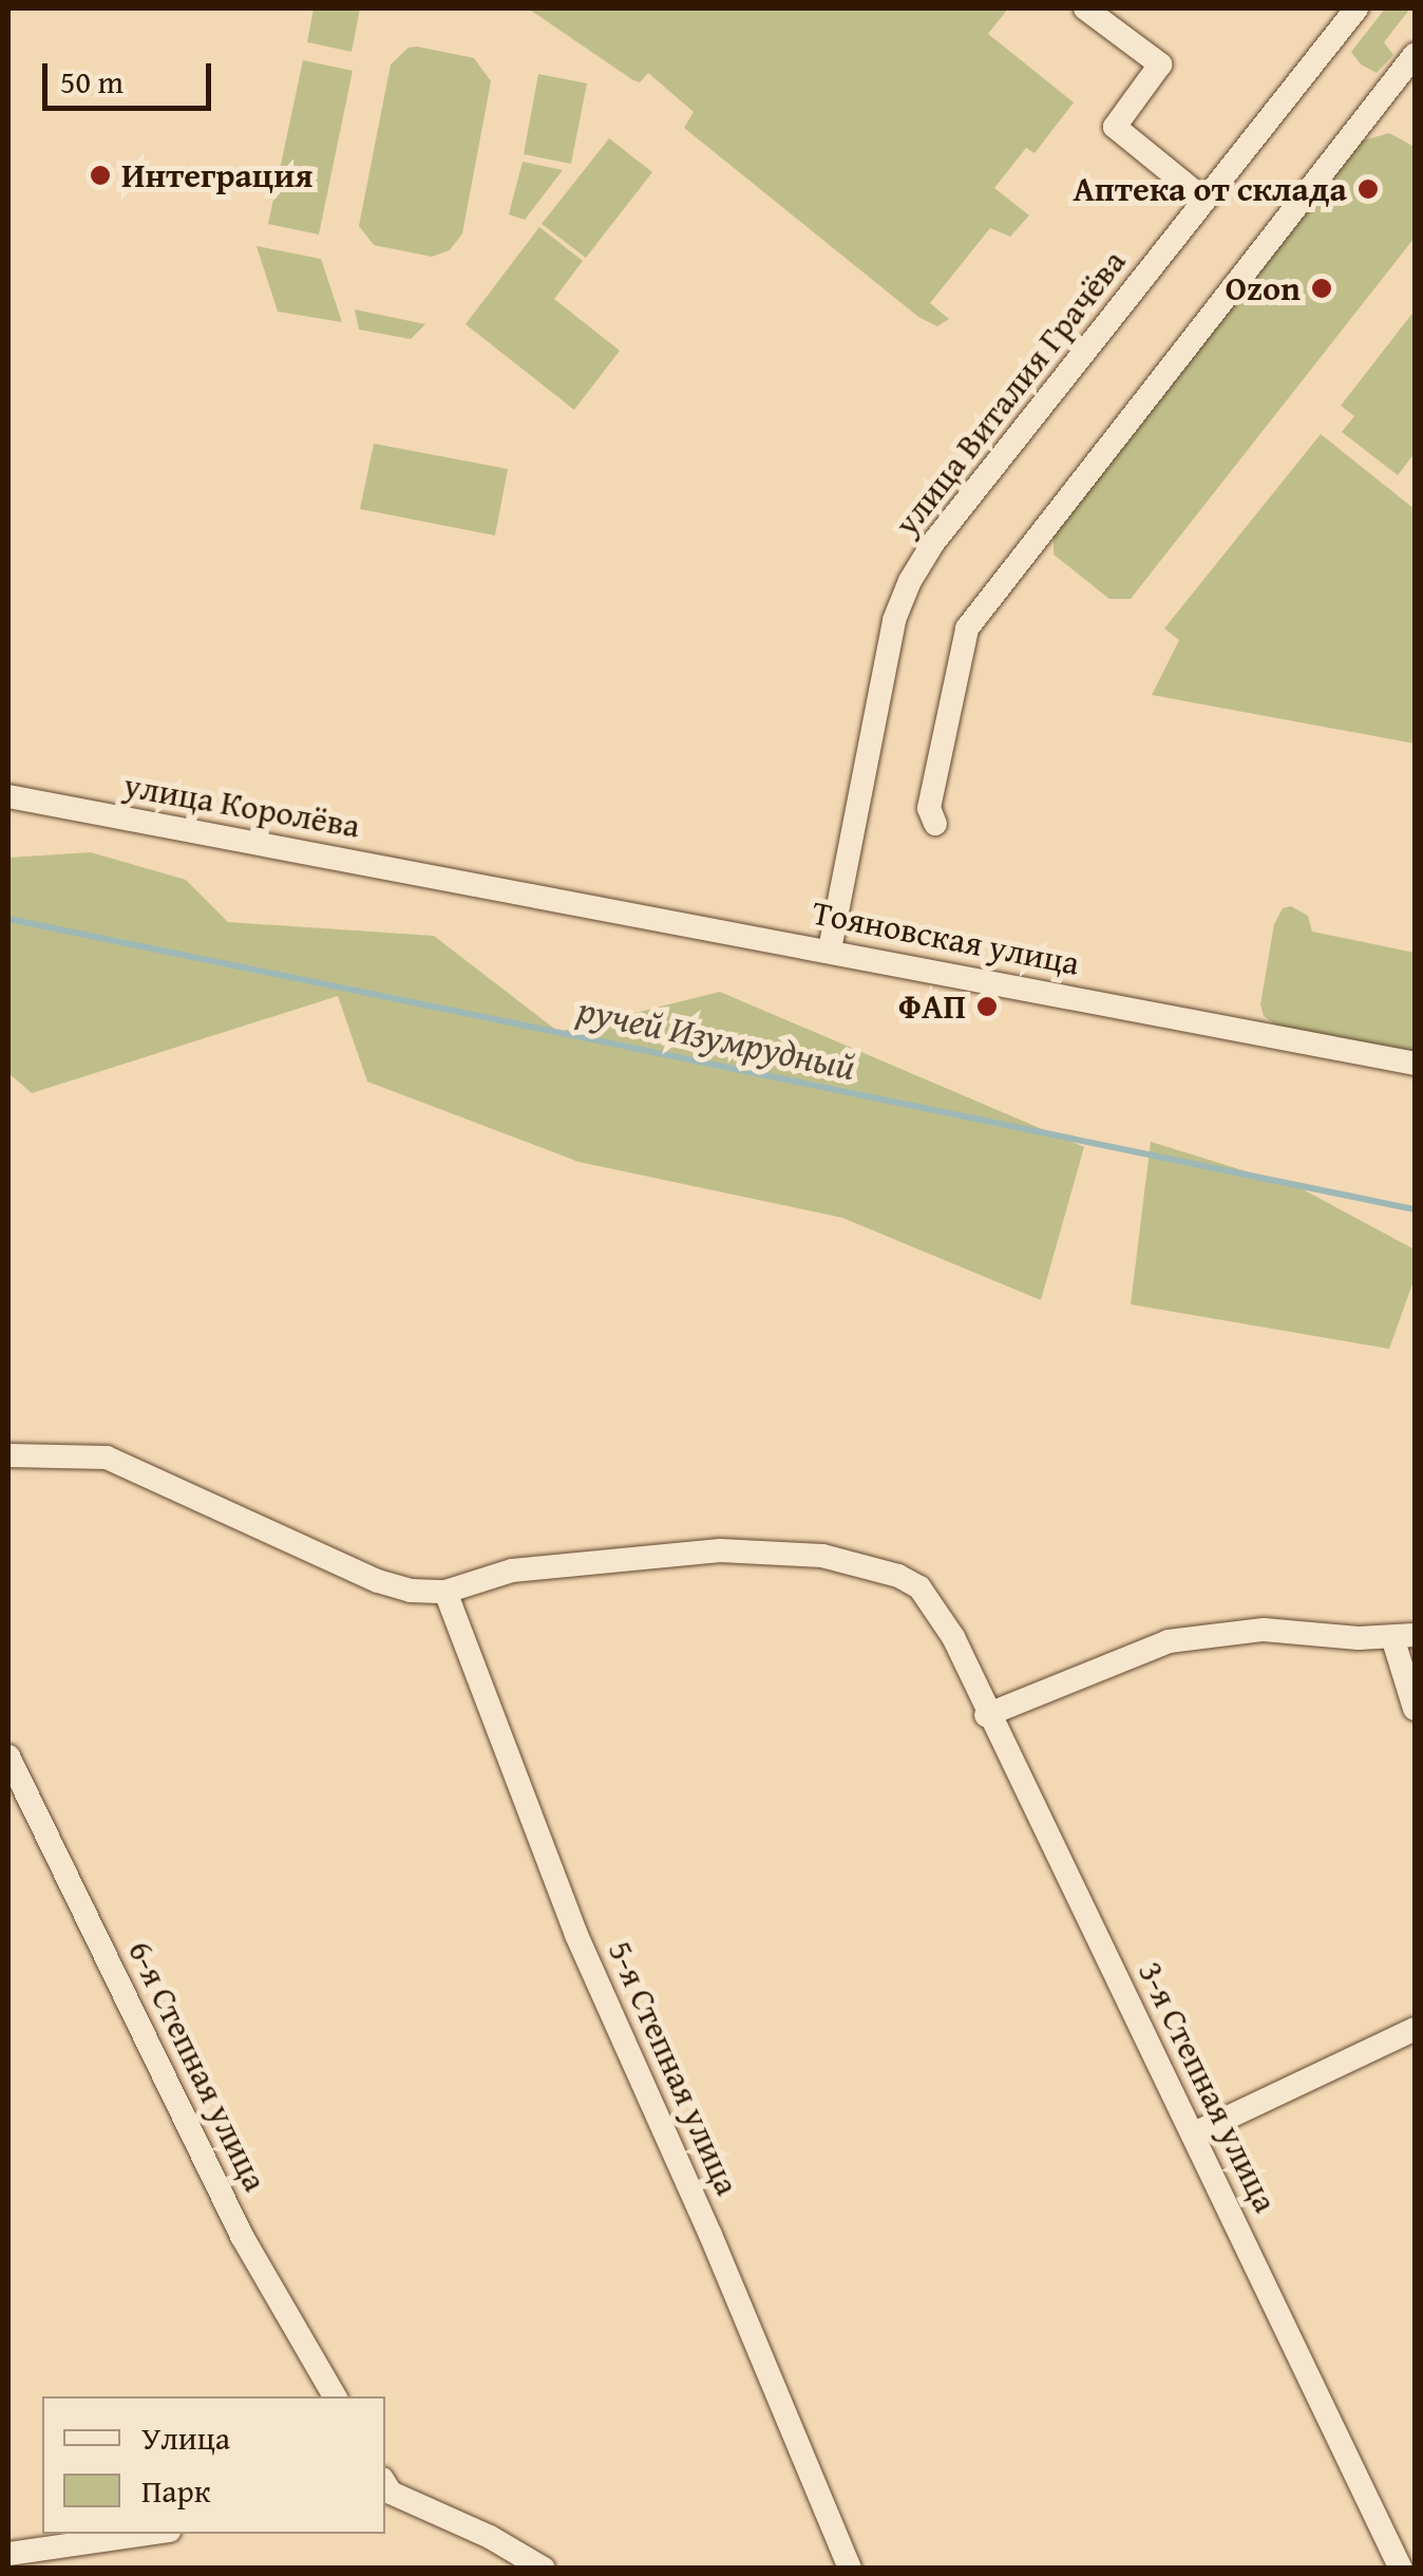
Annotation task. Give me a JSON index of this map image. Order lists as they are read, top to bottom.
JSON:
{
  "streets": {
    "street": [
      "улица Виталия Грачёва",
      "улица Королёва",
      "Тояновская улица",
      "6-я Степная улица",
      "5-я Степная улица",
      "3-я Степная улица"
    ]
  },
  "crossings": [
    ["улица Виталия Грачёва", "Тояновская улица"],
    ["улица Королёва", "Тояновская улица"],
    ["5-я Степная улица", "3-я Степная улица"]
  ],
  "water": ["ручей Изумрудный"],
  "places": [
    "Интеграция",
    "Аптека от склада",
    "Ozon",
    "ФАП"
  ],
  "legend": ["Улица", "Парк"],
  "scale_bar": "50 m"
}
